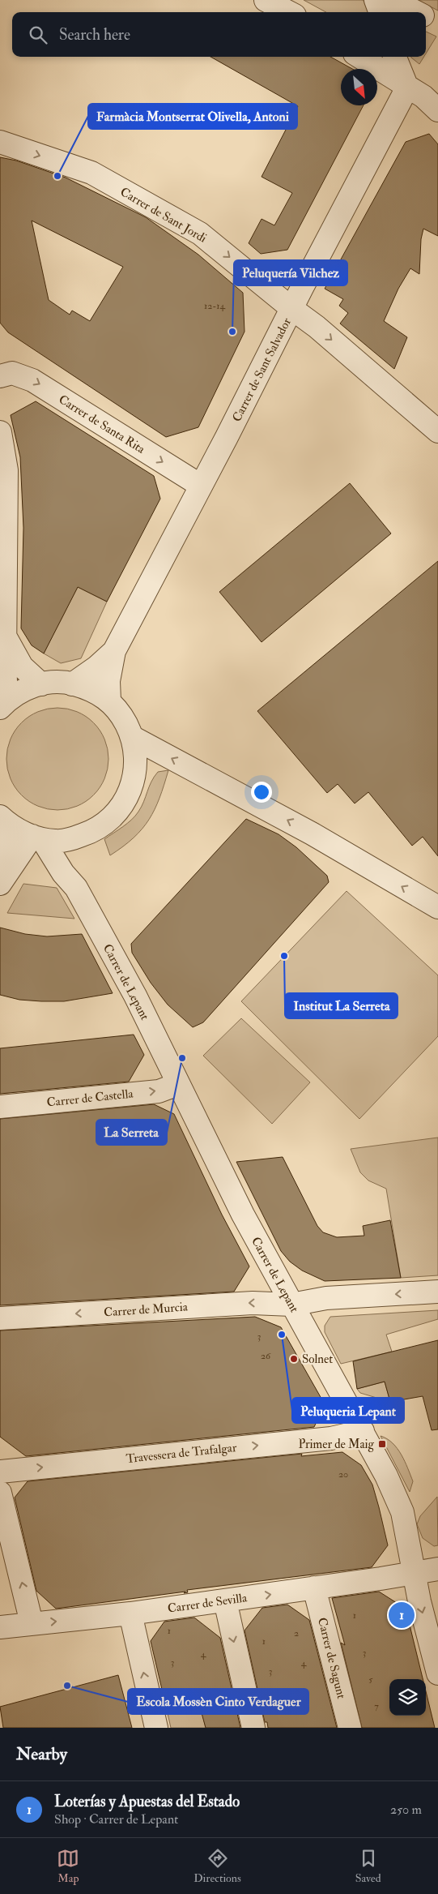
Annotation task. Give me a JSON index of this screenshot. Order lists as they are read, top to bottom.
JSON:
{
  "streets": {
    "street": [
      "Carrer de Sant Jordi",
      "Carrer de Sant Salvador",
      "Carrer de Santa Rita",
      "Carrer de Lepant",
      "Carrer de Castella",
      "Carrer de Murcia",
      "Travessera de Trafalgar",
      "Carrer de Sevilla",
      "Carrer de Sagunt"
    ]
  },
  "crossings": [
    ["Carrer de Sant Jordi", "Carrer de Sant Salvador"],
    ["Carrer de Sant Salvador", "Carrer de Santa Rita"],
    ["Carrer de Lepant", "Carrer de Castella"],
    ["Carrer de Lepant", "Carrer de Murcia"],
    ["Carrer de Lepant", "Travessera de Trafalgar"],
    ["Carrer de Lepant", "Carrer de Sevilla"],
    ["Carrer de Sevilla", "Carrer de Sagunt"]
  ],
  "one_way": [
    "Carrer de Sant Jordi",
    "Carrer de Santa Rita",
    "Carrer de Castella",
    "Carrer de Murcia",
    "Travessera de Trafalgar",
    "Carrer de Sevilla"
  ],
  "places": {
    "other": [
      "Farmàcia Montserrat Olivella, Antoni",
      "Peluquería Vilchez",
      "Institut La Serreta",
      "La Serreta",
      "Peluqueria Lepant",
      "Solnet",
      "Escola Mossèn Cinto Verdaguer"
    ],
    "transit": ["Primer de Maig"]
  },
  "house_numbers": [
    "12-14",
    "3",
    "26",
    "20",
    "1",
    "1",
    "2",
    "1",
    "3",
    "4",
    "3",
    "4",
    "3",
    "5",
    "7"
  ],
  "north": "bottom right",
  "page": {
    "search": "Search here",
    "pins": "1",
    "heading": "Nearby",
    "list": [
      {
        "mark": "1",
        "name": "Loterías y Apuestas del Estado",
        "note": "Shop · Carrer de Lepant",
        "value": "250 m"
      }
    ],
    "nav": ["Map", "Directions", "Saved"]
  }
}
